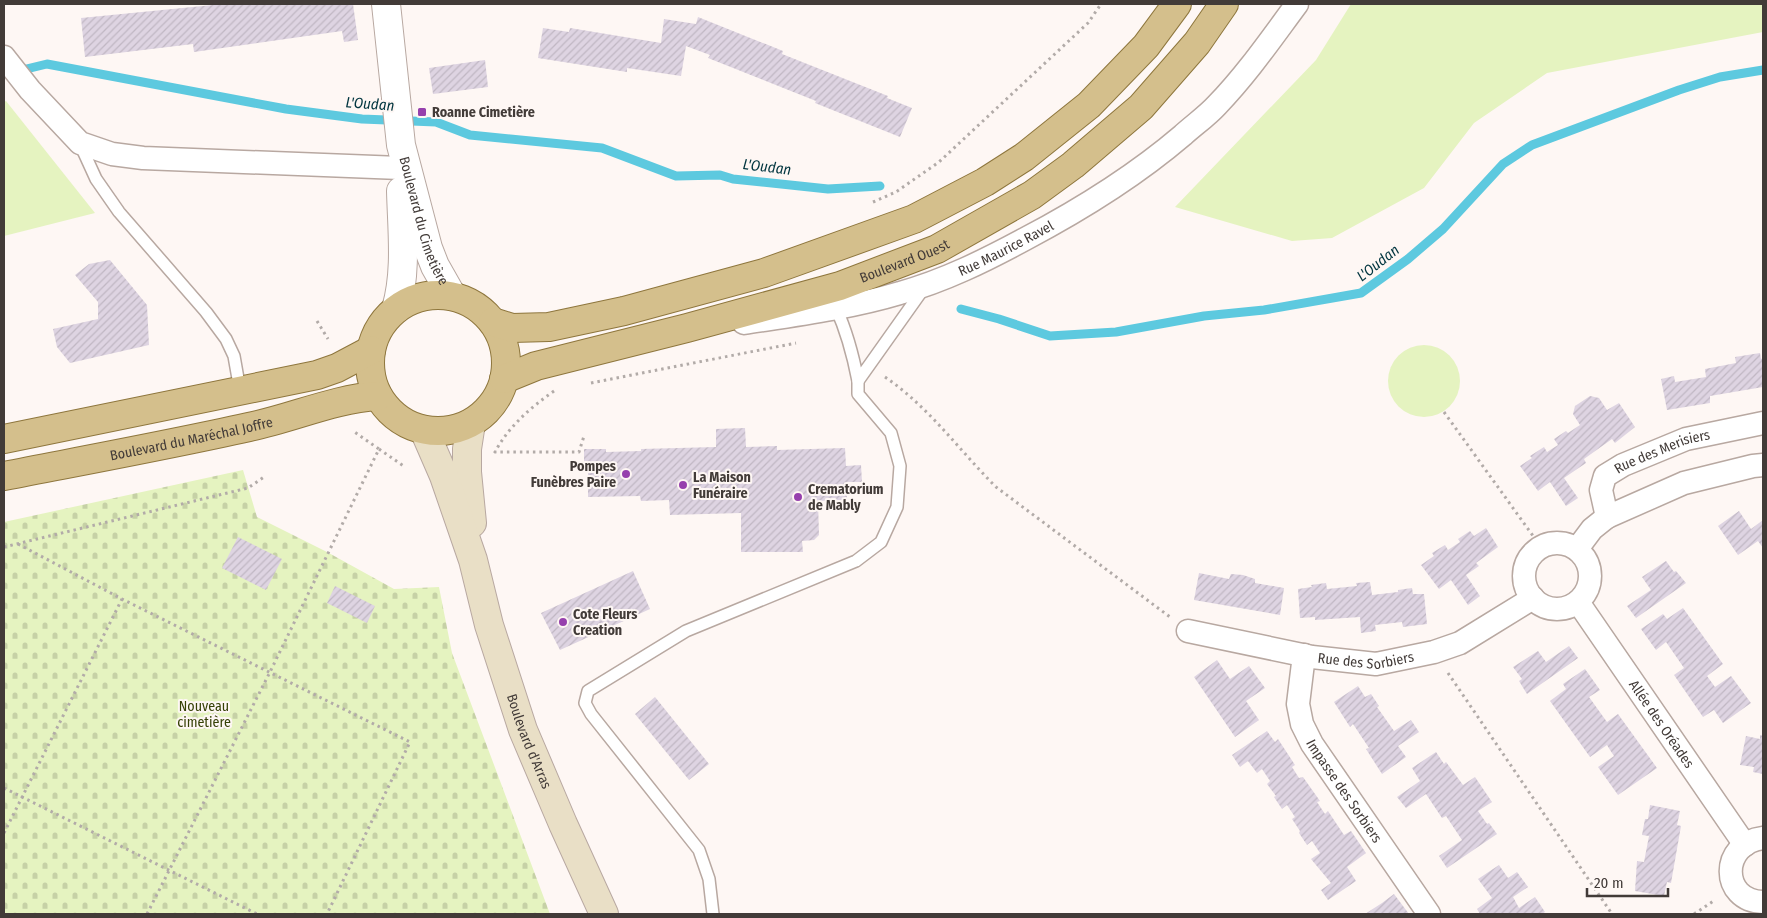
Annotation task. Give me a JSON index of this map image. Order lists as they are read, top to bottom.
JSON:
{
  "streets": {
    "main road": ["Boulevard Ouest", "Boulevard du Maréchal Joffre", "Boulevard d'Arras"],
    "street": [
      "Boulevard du Cimetière",
      "Rue Maurice Ravel",
      "Rue des Merisiers",
      "Rue des Sorbiers",
      "Allée des Oréades",
      "Impasse des Sorbiers"
    ]
  },
  "crossings": [
    ["Boulevard du Cimetière", "Boulevard Ouest"],
    ["Boulevard du Cimetière", "Boulevard du Maréchal Joffre"],
    ["Boulevard du Cimetière", "Boulevard d'Arras"],
    ["Rue Maurice Ravel", "Boulevard Ouest"],
    ["Boulevard Ouest", "Boulevard du Maréchal Joffre"],
    ["Boulevard Ouest", "Boulevard d'Arras"],
    ["Boulevard du Maréchal Joffre", "Boulevard d'Arras"],
    ["Rue des Sorbiers", "Allée des Oréades"],
    ["Rue des Sorbiers", "Impasse des Sorbiers"]
  ],
  "water": ["L'Oudan"],
  "parks": ["Nouveau cimetière"],
  "places": {
    "transit": ["Roanne Cimetière"],
    "other": [
      "Pompes Funèbres Paire",
      "La Maison Funéraire",
      "Crematorium de Mably",
      "Cote Fleurs Creation"
    ]
  },
  "scale_bar": "20 m"
}
